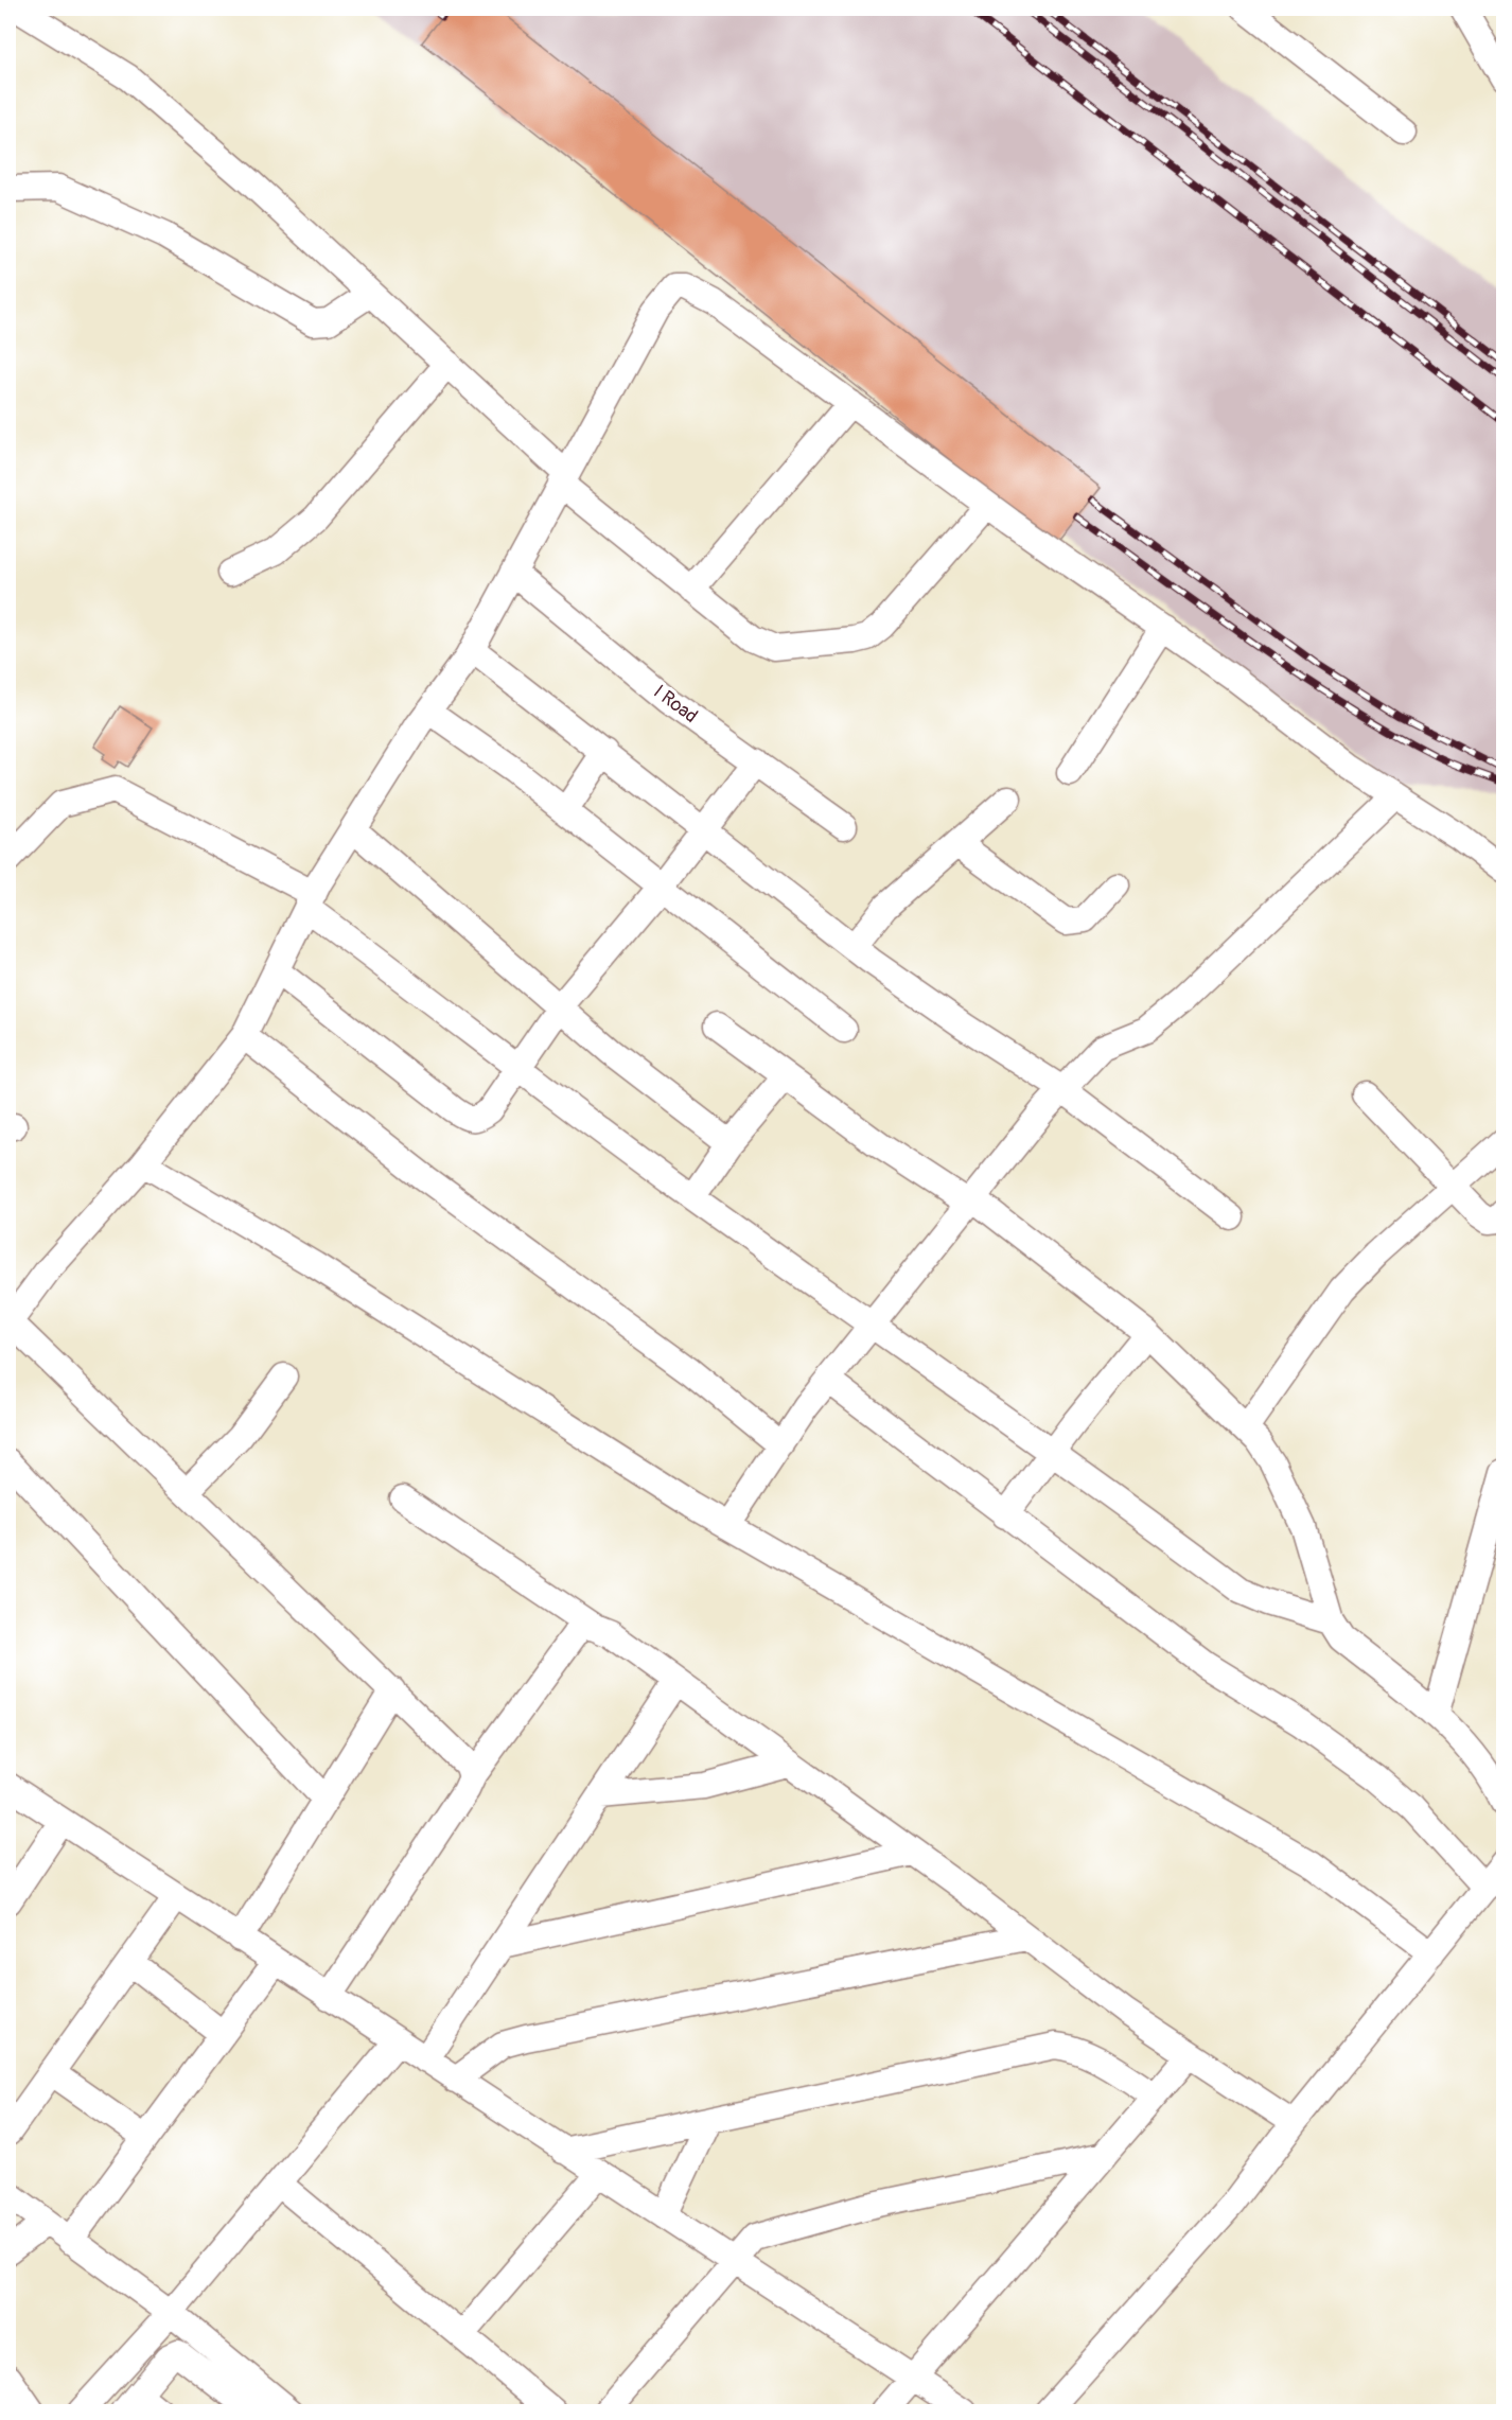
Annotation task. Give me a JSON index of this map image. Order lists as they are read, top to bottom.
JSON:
{
  "streets": {
    "street": ["I Road"]
  }
}
